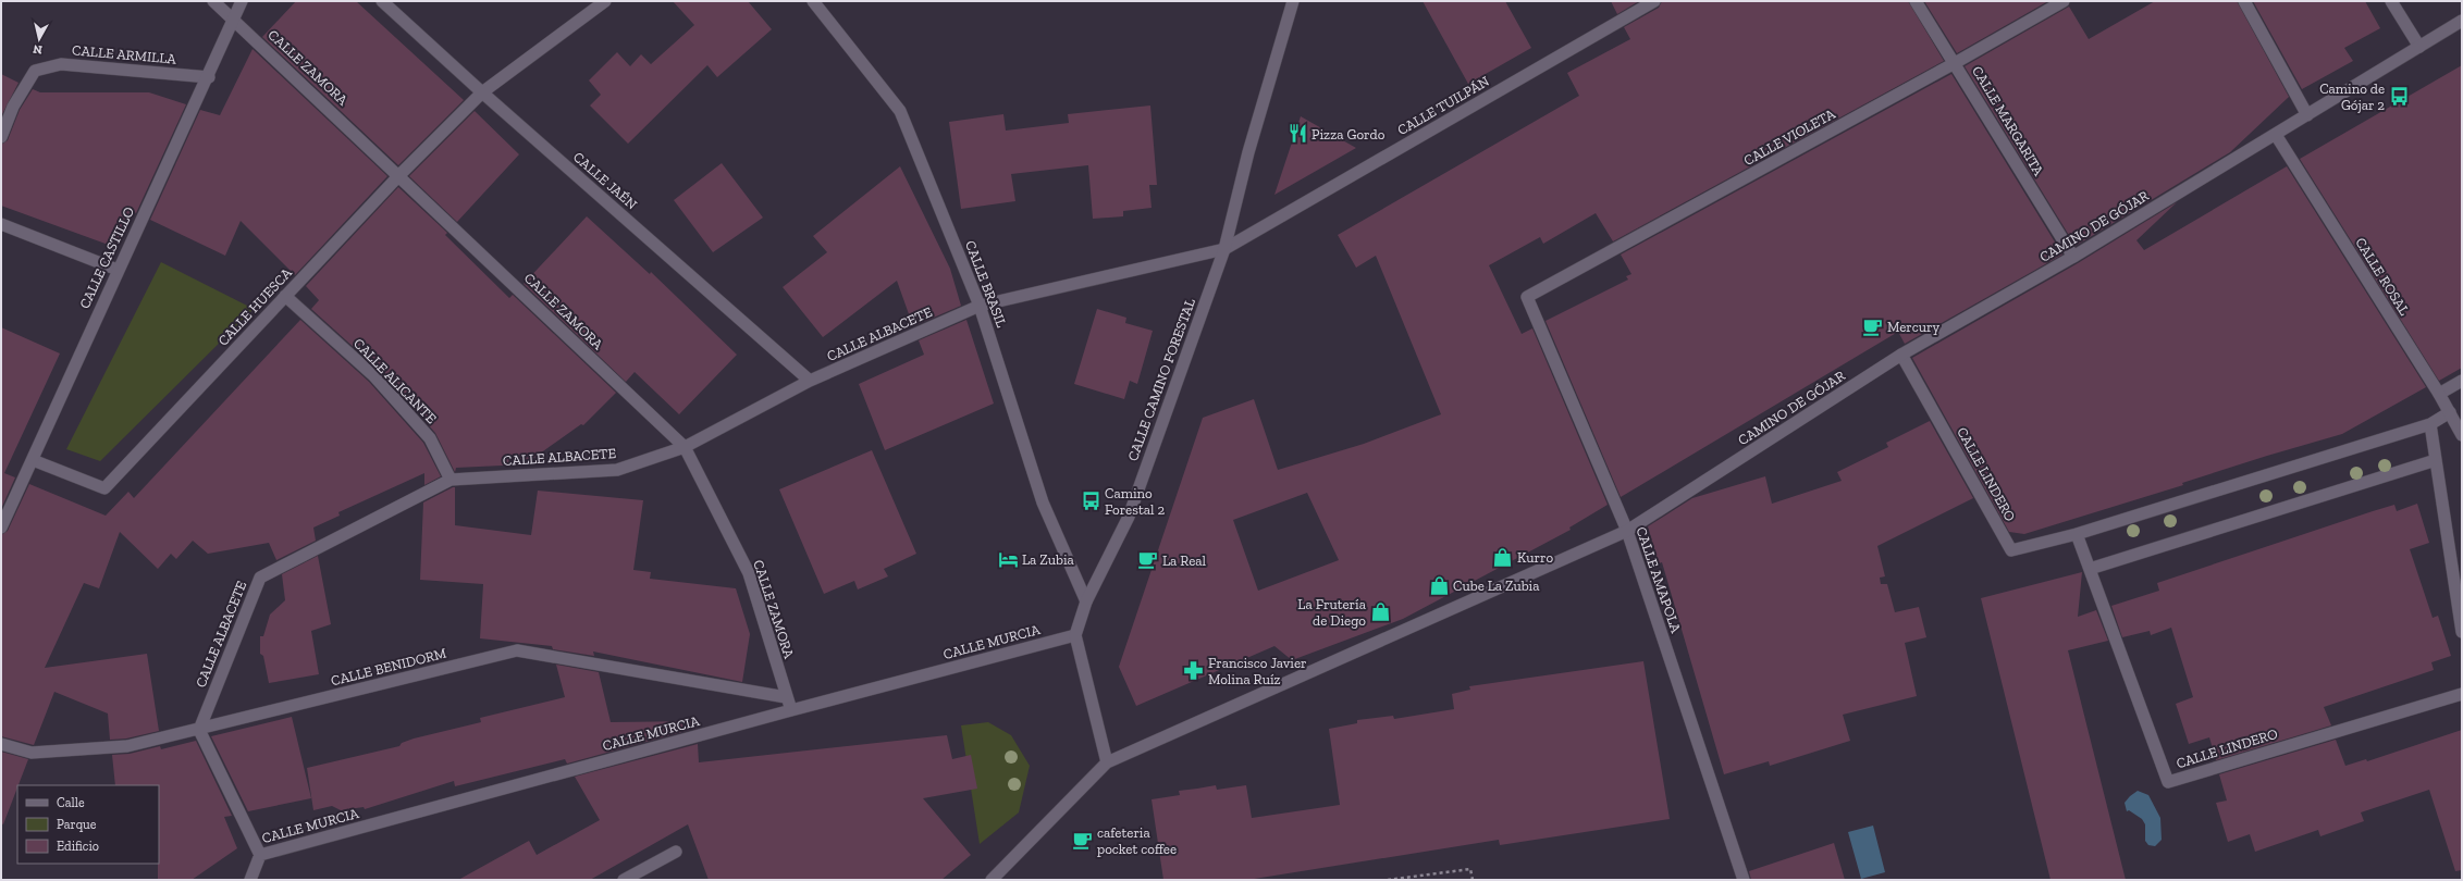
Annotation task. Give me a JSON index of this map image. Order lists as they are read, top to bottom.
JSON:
{
  "streets": {
    "street": [
      "CALLE ARMILLA",
      "CALLE ZAMORA",
      "CALLE TUILPÁN",
      "CALLE MARGARITA",
      "CALLE VIOLETA",
      "CALLE JAÉN",
      "CAMINO DE GÓJAR",
      "CALLE CASTILLO",
      "CALLE ROSAL",
      "CALLE BRASIL",
      "CALLE HUESCA",
      "CALLE ALBACETE",
      "CALLE CAMINO FORESTAL",
      "CALLE ALICANTE",
      "CALLE LINDERO",
      "CALLE AMAPOLA",
      "CALLE MURCIA",
      "CALLE BENIDORM"
    ]
  },
  "crossings": [
    ["CALLE ARMILLA", "CALLE CASTILLO"],
    ["CALLE ZAMORA", "CALLE CASTILLO"],
    ["CALLE ZAMORA", "CALLE HUESCA"],
    ["CALLE ZAMORA", "CALLE ALBACETE"],
    ["CALLE ZAMORA", "CALLE MURCIA"],
    ["CALLE ZAMORA", "CALLE BENIDORM"],
    ["CALLE TUILPÁN", "CALLE ALBACETE"],
    ["CALLE TUILPÁN", "CALLE CAMINO FORESTAL"],
    ["CALLE MARGARITA", "CALLE VIOLETA"],
    ["CALLE MARGARITA", "CAMINO DE GÓJAR"],
    ["CALLE VIOLETA", "CALLE AMAPOLA"],
    ["CALLE JAÉN", "CALLE HUESCA"],
    ["CALLE JAÉN", "CALLE ALBACETE"],
    ["CAMINO DE GÓJAR", "CALLE ROSAL"],
    ["CAMINO DE GÓJAR", "CALLE LINDERO"],
    ["CAMINO DE GÓJAR", "CALLE AMAPOLA"],
    ["CALLE CASTILLO", "CALLE HUESCA"],
    ["CALLE ROSAL", "CALLE LINDERO"],
    ["CALLE BRASIL", "CALLE ALBACETE"],
    ["CALLE BRASIL", "CALLE CAMINO FORESTAL"],
    ["CALLE HUESCA", "CALLE ALICANTE"],
    ["CALLE ALBACETE", "CALLE CAMINO FORESTAL"],
    ["CALLE ALBACETE", "CALLE ALICANTE"],
    ["CALLE ALBACETE", "CALLE BENIDORM"],
    ["CALLE CAMINO FORESTAL", "CALLE MURCIA"]
  ],
  "places": {
    "bus stop": ["Camino de Gójar 2", "Camino Forestal 2"],
    "restaurant": ["Pizza Gordo"],
    "cafe": ["Mercury", "La Real", "cafeteria pocket coffee"],
    "shop": ["Kurro", "Cube La Zubia", "La Frutería de Diego"],
    "hotel": ["La Zubia"],
    "pharmacy": ["Francisco Javier Molina Ruíz"]
  },
  "legend": ["Calle", "Parque", "Edificio"],
  "north": "bottom"
}
